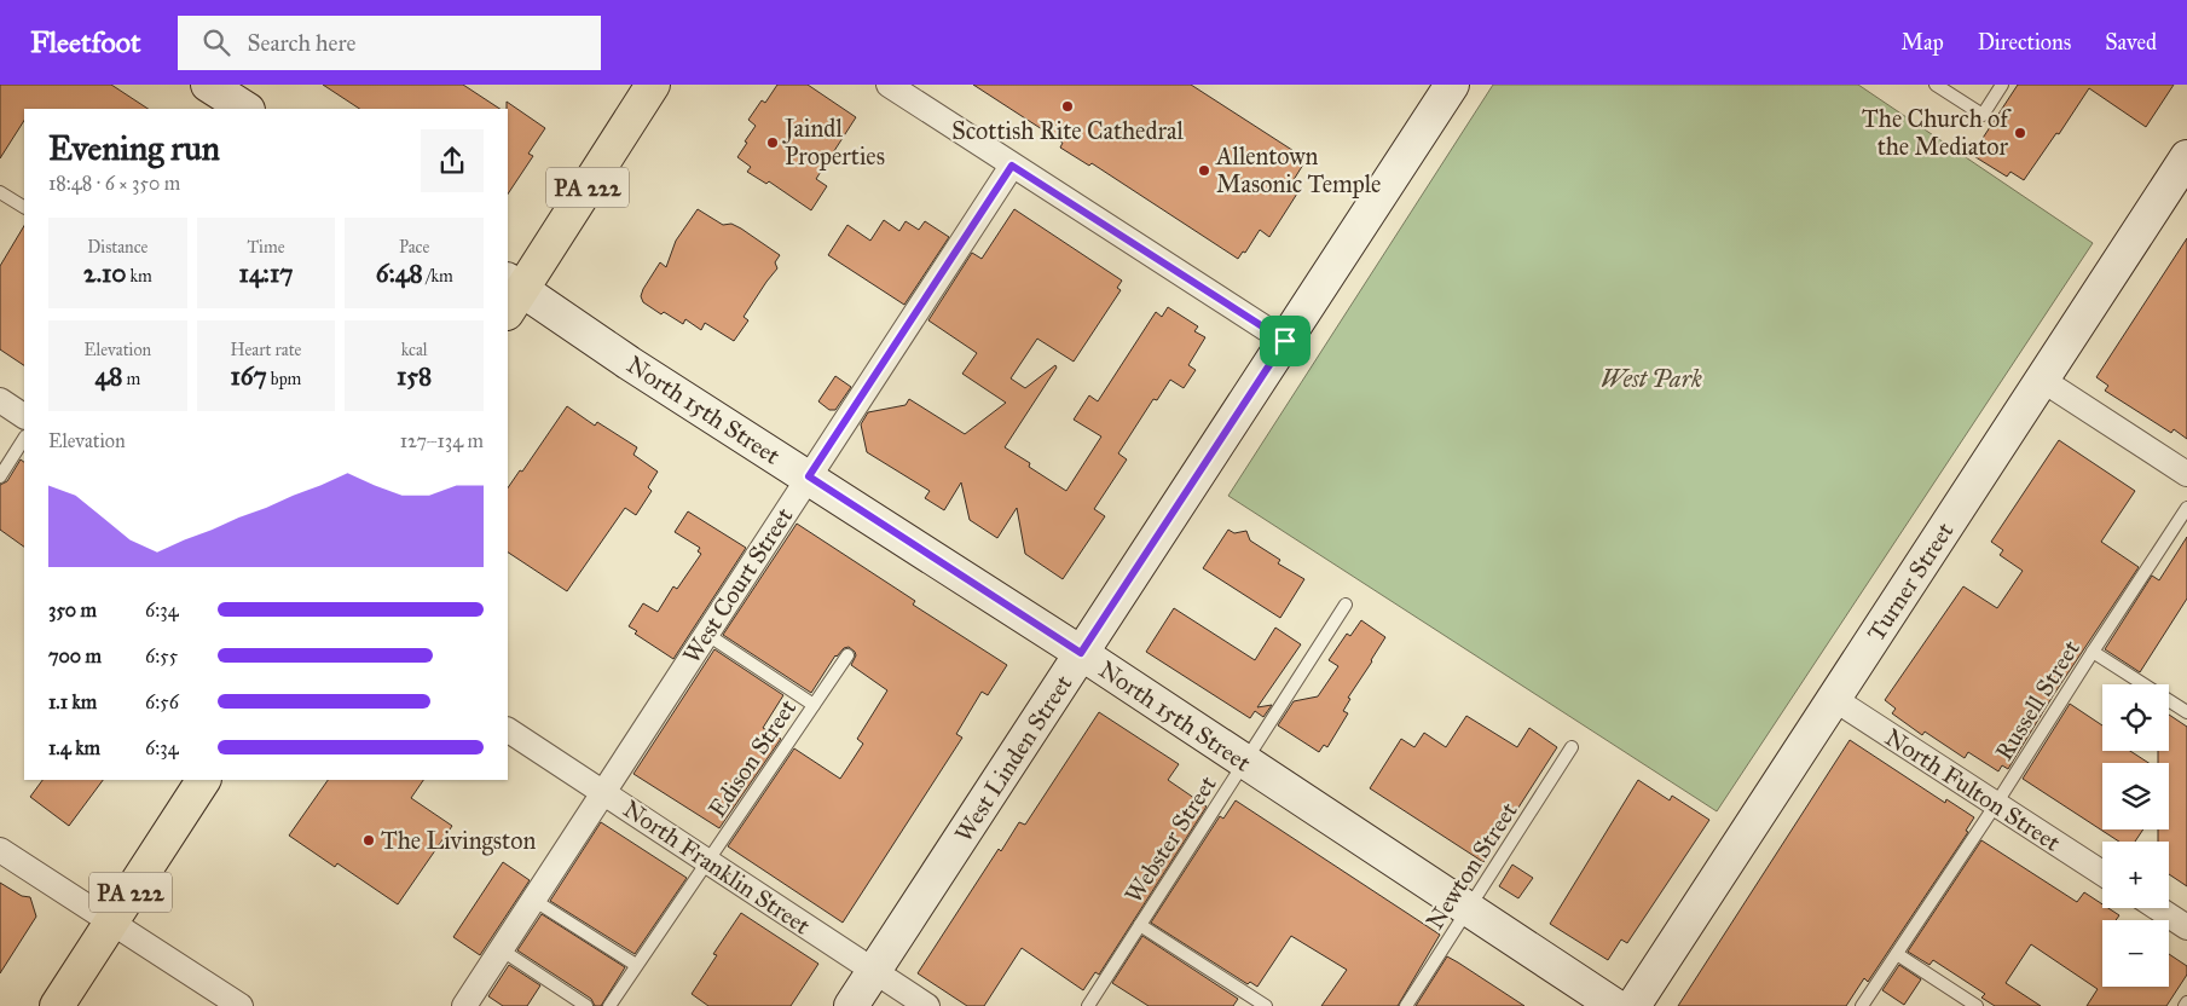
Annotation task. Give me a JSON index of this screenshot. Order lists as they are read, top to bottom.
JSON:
{
  "streets": {
    "main road": ["PA 222"],
    "street": [
      "North 15th Street",
      "Turner Street",
      "West Court Street",
      "West Linden Street",
      "North Fulton Street",
      "North Franklin Street"
    ],
    "lane": [
      "Russell Street",
      "Edison Street",
      "Webster Street",
      "Newton Street"
    ]
  },
  "crossings": [
    ["PA 222", "North 15th Street"],
    ["North 15th Street", "West Court Street"],
    ["North 15th Street", "West Linden Street"],
    ["North 15th Street", "Webster Street"],
    ["North 15th Street", "Newton Street"],
    ["Turner Street", "North Fulton Street"],
    ["West Court Street", "North Franklin Street"],
    ["Russell Street", "North Fulton Street"],
    ["Edison Street", "North Franklin Street"],
    ["West Linden Street", "North Franklin Street"]
  ],
  "parks": ["West Park"],
  "places": [
    "Scottish Rite Cathedral",
    "The Church of the Mediator",
    "Jaindl Properties",
    "Allentown Masonic Temple",
    "The Livingston"
  ],
  "page": {
    "header": "Fleetfoot",
    "search": "Search here",
    "nav": ["Map", "Directions", "Saved"],
    "heading": ["Evening run", "18:48 · 6 × 350 m"],
    "stats": [
      ["Distance", "2.10 km"],
      ["Time", "14:17"],
      ["Pace", "6:48 /km"],
      ["Elevation", "48 m"],
      ["Heart rate", "167 bpm"],
      ["kcal", "158"]
    ],
    "chart": ["Elevation", "127–134 m"],
    "list": [
      {
        "name": "350 m",
        "note": "6:34"
      },
      {
        "name": "700 m",
        "note": "6:55"
      },
      {
        "name": "1.1 km",
        "note": "6:56"
      },
      {
        "name": "1.4 km",
        "note": "6:34"
      }
    ],
    "map_buttons": ["+", "−"]
  }
}
